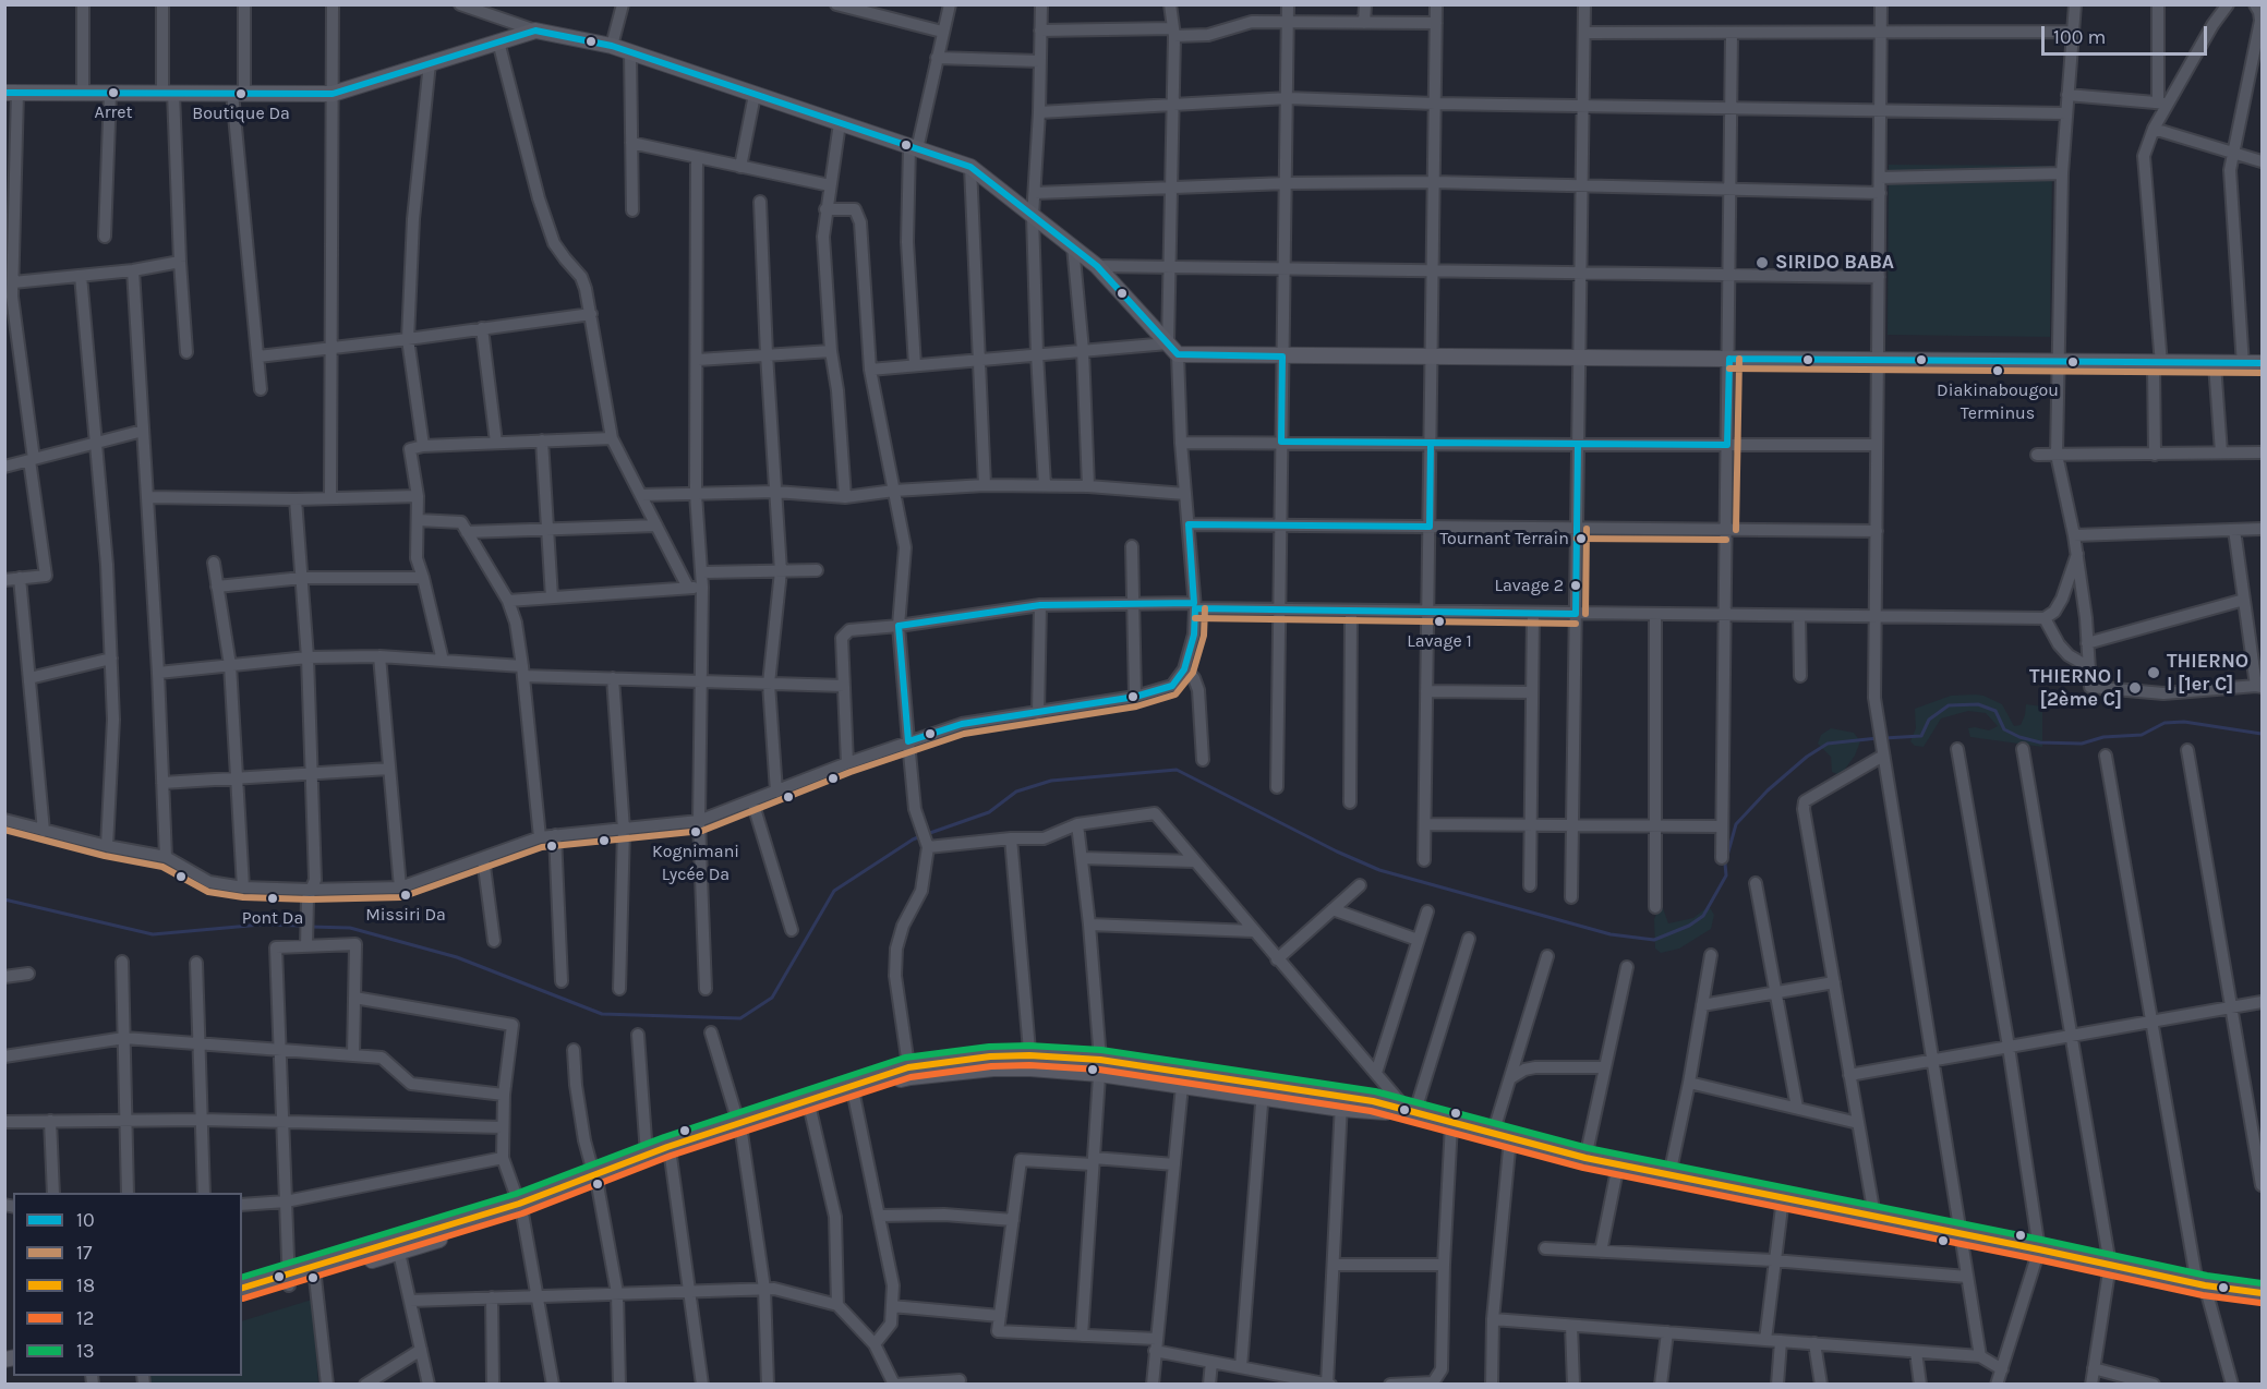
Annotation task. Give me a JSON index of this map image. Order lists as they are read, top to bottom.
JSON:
{
  "places": [
    "Arret",
    "Boutique Da",
    "SIRIDO BABA",
    "Diakinabougou Terminus",
    "Tournant Terrain",
    "Lavage 2",
    "Lavage 1",
    "THIERNO I [1er C]",
    "THIERNO I [2ème C]",
    "Kognimani Lycée Da",
    "Missiri Da",
    "Pont Da"
  ],
  "lines": [
    "transit line 10",
    "transit line 17",
    "transit line 13",
    "transit line 18",
    "transit line 12"
  ],
  "legend": [
    "10",
    "17",
    "18",
    "12",
    "13"
  ],
  "scale_bar": "100 m"
}
